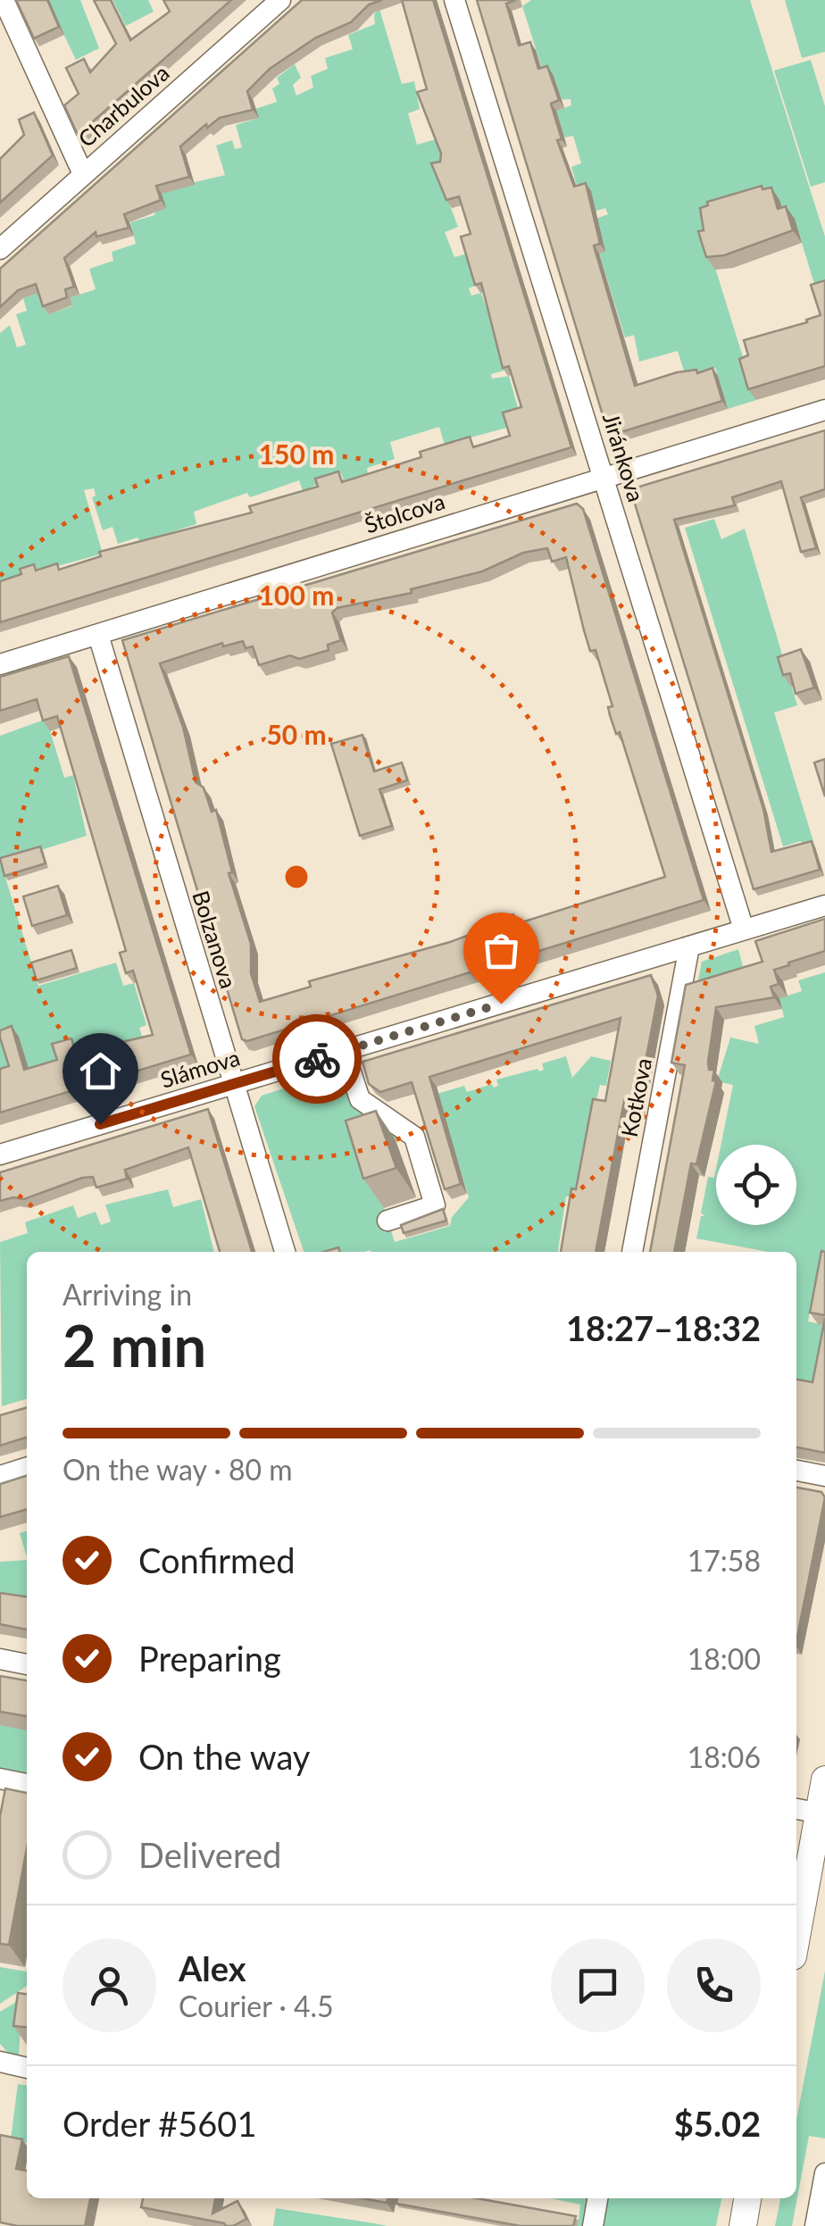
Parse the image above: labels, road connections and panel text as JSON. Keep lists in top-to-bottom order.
{
  "streets": {
    "street": [
      "Charbulova",
      "Jiránkova",
      "Štolcova",
      "Bolzanova",
      "Slámova",
      "Kotkova"
    ]
  },
  "crossings": [
    ["Jiránkova", "Štolcova"],
    ["Jiránkova", "Slámova"],
    ["Štolcova", "Bolzanova"],
    ["Bolzanova", "Slámova"],
    ["Slámova", "Kotkova"]
  ],
  "page": {
    "heading": ["2 min", "Arriving in", "18:27–18:32"],
    "panel": [
      "Alex",
      "Courier · 4.5",
      "Order #5601",
      "$5.02"
    ],
    "bar": "On the way · 80 m",
    "list": [
      ["Confirmed", "17:58"],
      ["Preparing", "18:00"],
      ["On the way", "18:06"],
      "Delivered"
    ]
  },
  "rings": ["150 m", "100 m", "50 m"]
}
